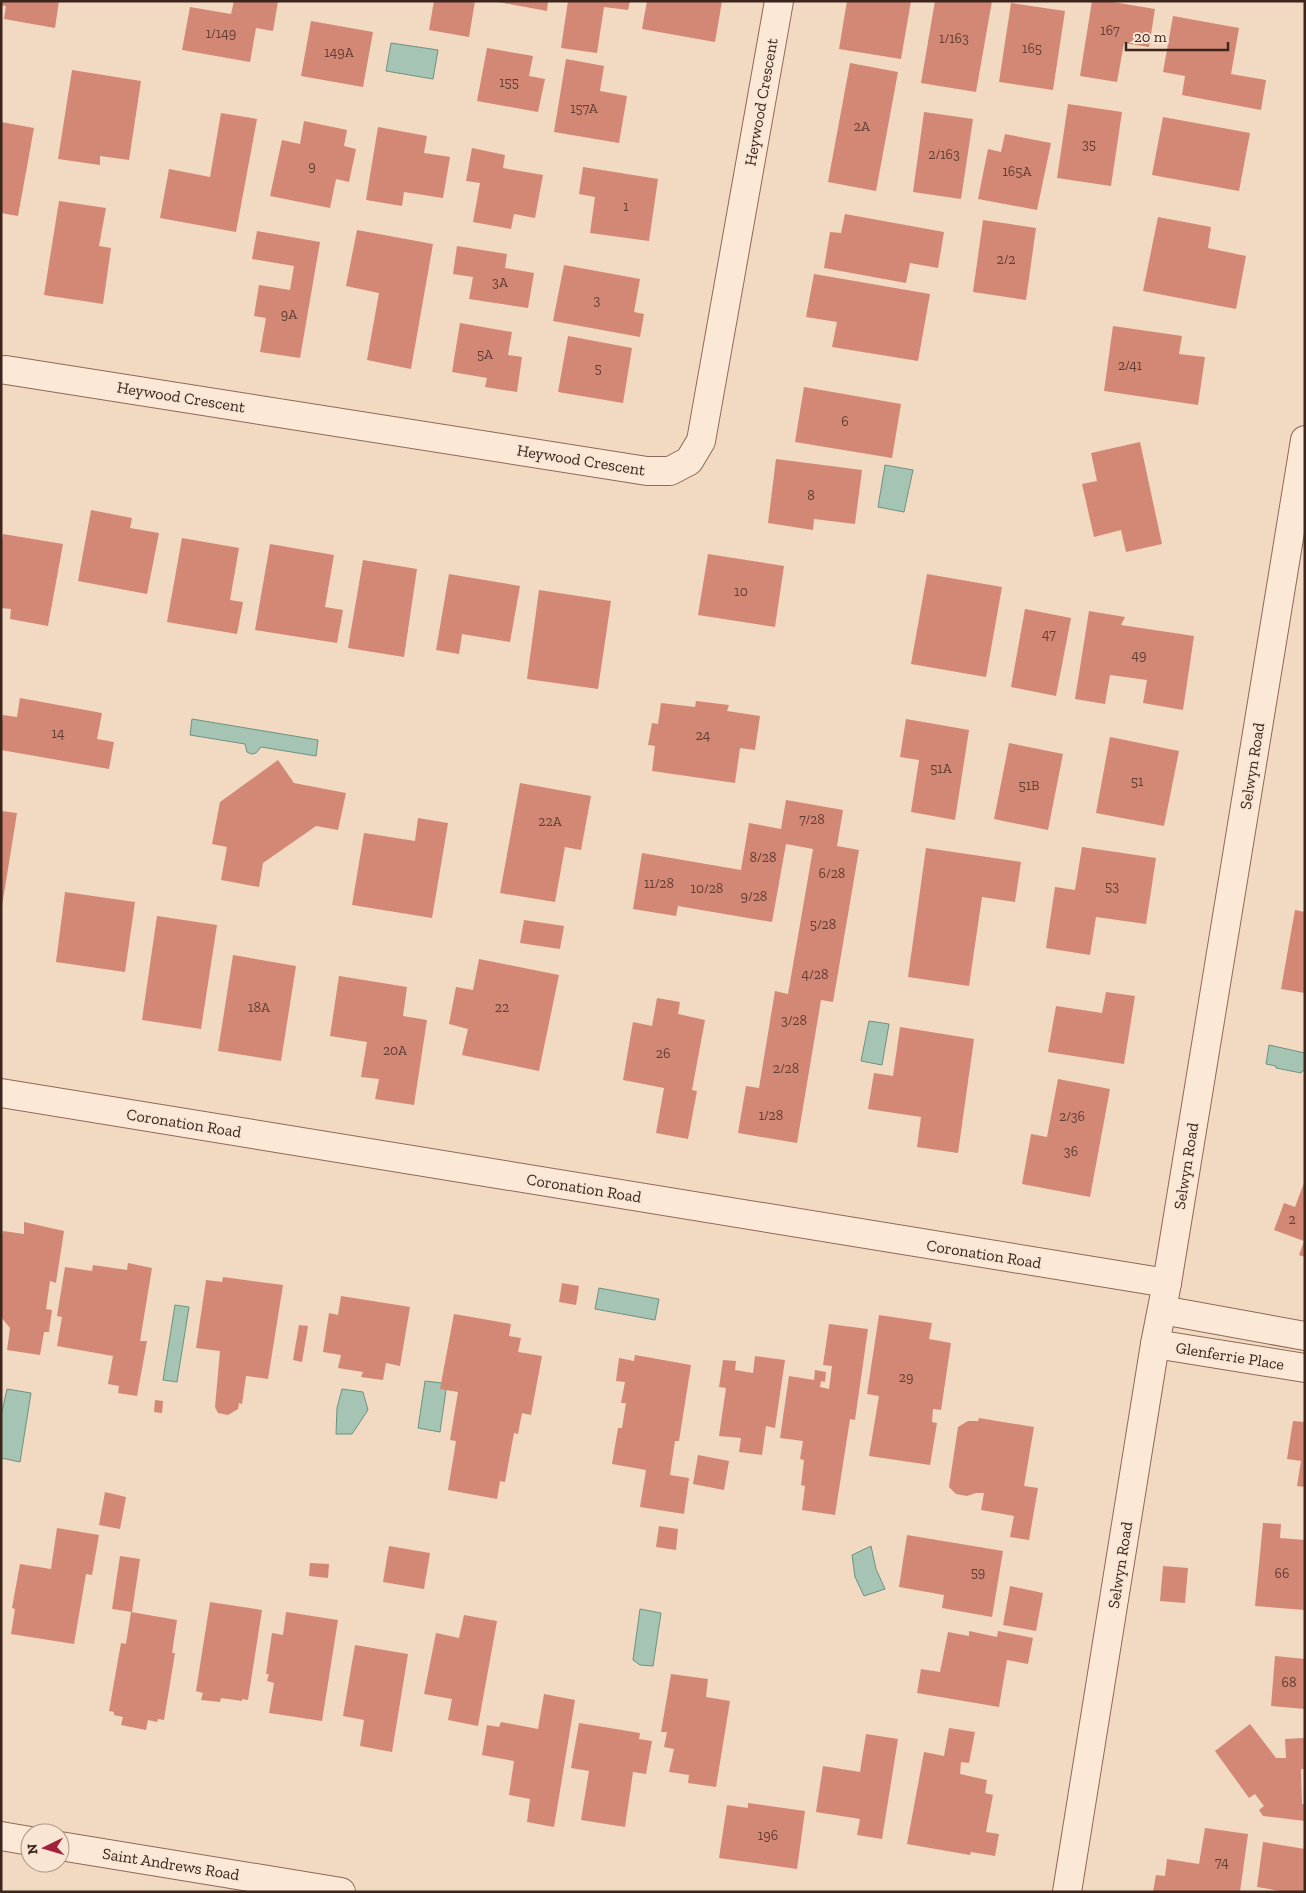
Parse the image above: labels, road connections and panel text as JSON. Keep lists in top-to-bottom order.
{
  "streets": {
    "street": [
      "Heywood Crescent",
      "Selwyn Road",
      "Coronation Road",
      "Glenferrie Place",
      "Saint Andrews Road"
    ]
  },
  "crossings": [
    ["Selwyn Road", "Coronation Road"],
    ["Selwyn Road", "Glenferrie Place"]
  ],
  "house_numbers": [
    "167",
    "1/149",
    "1/163",
    "165",
    "149A",
    "155",
    "157A",
    "2A",
    "35",
    "2/163",
    "9",
    "165A",
    "1",
    "2/2",
    "3A",
    "3",
    "9A",
    "5A",
    "2/41",
    "5",
    "6",
    "8",
    "10",
    "47",
    "49",
    "14",
    "24",
    "51A",
    "51",
    "51B",
    "7/28",
    "22A",
    "8/28",
    "6/28",
    "11/28",
    "53",
    "10/28",
    "9/28",
    "5/28",
    "4/28",
    "18A",
    "22",
    "3/28",
    "20A",
    "26",
    "2/28",
    "1/28",
    "2/36",
    "36",
    "2",
    "29",
    "59",
    "66",
    "68",
    "196",
    "74"
  ],
  "scale_bar": "20 m",
  "north": "left"
}
